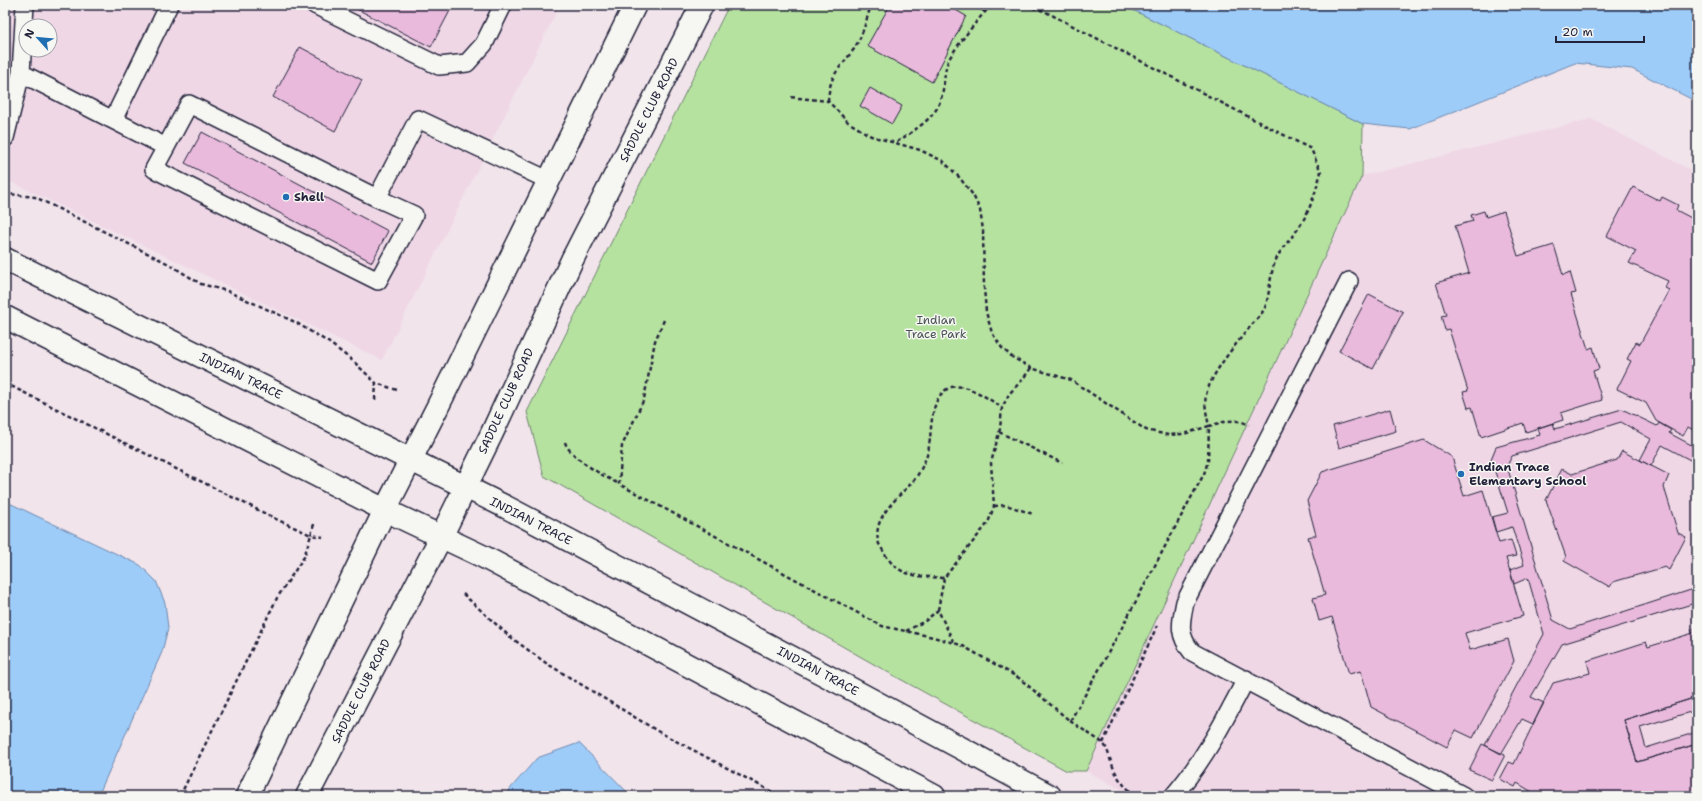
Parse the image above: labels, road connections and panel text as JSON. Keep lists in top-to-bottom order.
{
  "streets": {
    "main road": ["SADDLE CLUB ROAD", "INDIAN TRACE"]
  },
  "crossings": [
    ["SADDLE CLUB ROAD", "INDIAN TRACE"]
  ],
  "parks": ["Indian Trace Park"],
  "places": ["Shell", "Indian Trace Elementary School"],
  "scale_bar": "20 m",
  "north": "top left"
}
